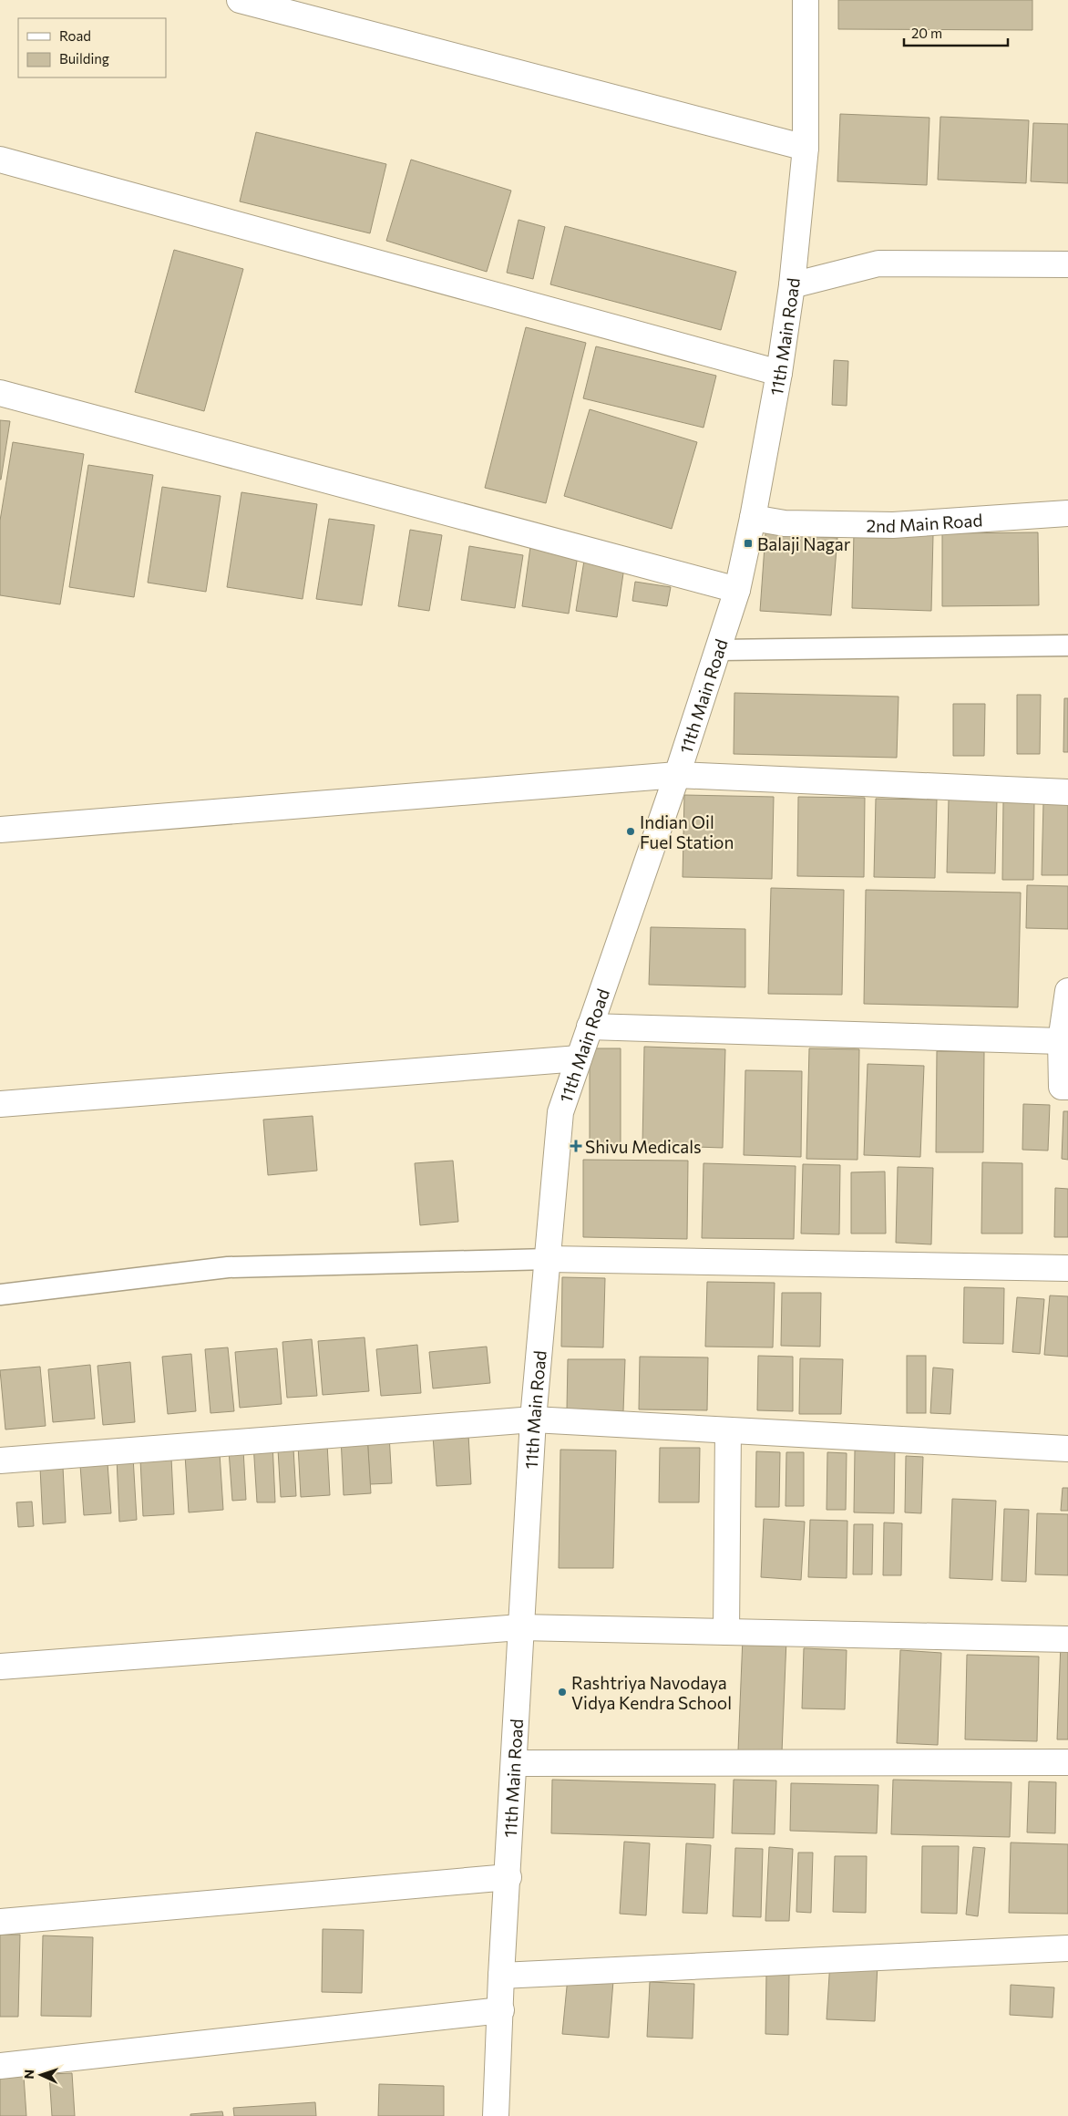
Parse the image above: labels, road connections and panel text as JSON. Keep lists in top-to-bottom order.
{
  "streets": {
    "street": ["11th Main Road", "2nd Main Road"]
  },
  "crossings": [
    ["11th Main Road", "2nd Main Road"]
  ],
  "places": {
    "transit": ["Balaji Nagar"],
    "other": ["Indian Oil Fuel Station", "Rashtriya Navodaya Vidya Kendra School"],
    "health": ["Shivu Medicals"]
  },
  "legend": ["Road", "Building"],
  "scale_bar": "20 m",
  "north": "left"
}
